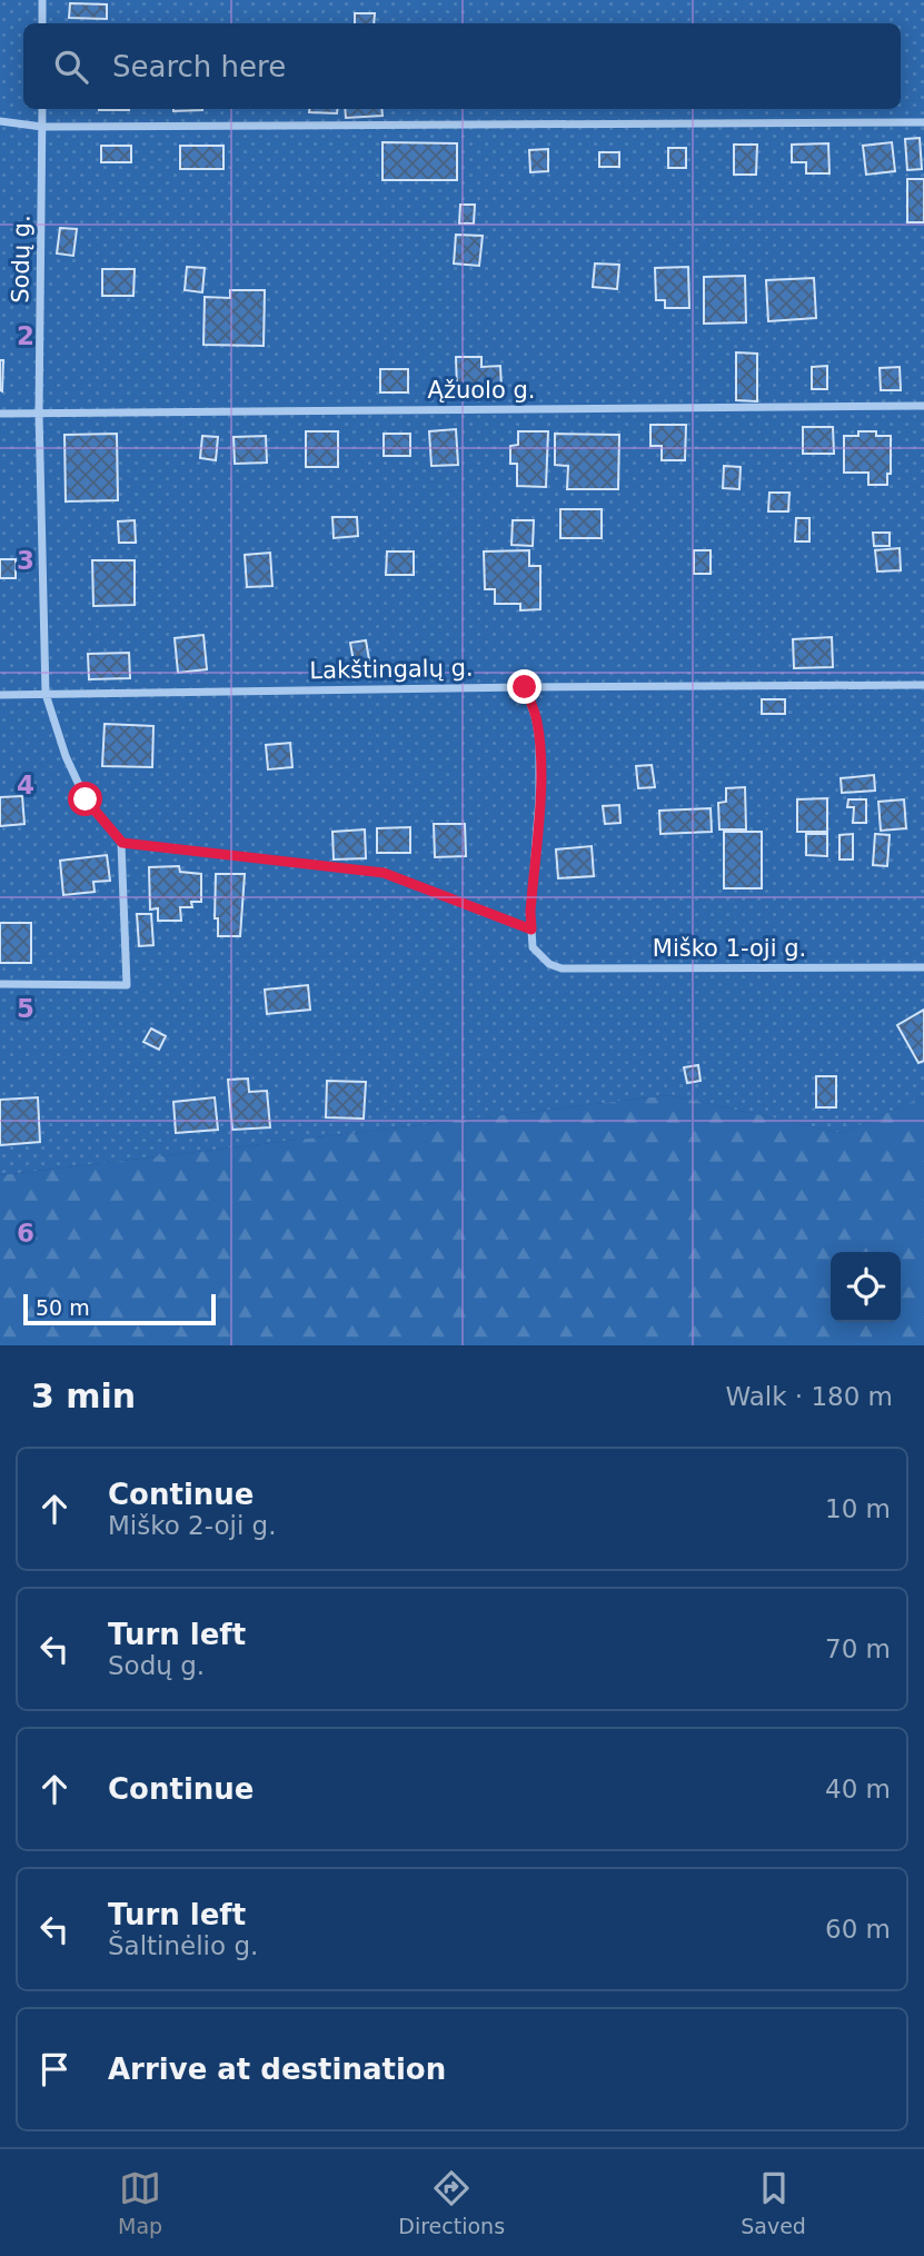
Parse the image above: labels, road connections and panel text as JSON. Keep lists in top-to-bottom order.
{
  "streets": {
    "street": [
      "Sodų g.",
      "Ąžuolo g.",
      "Lakštingalų g.",
      "Miško 1-oji g."
    ]
  },
  "crossings": [
    ["Sodų g.", "Ąžuolo g."],
    ["Sodų g.", "Lakštingalų g."]
  ],
  "scale_bar": "50 m",
  "page": {
    "search": "Search here",
    "scale": "50 m",
    "heading": ["3 min", "Walk · 180 m"],
    "list": [
      ["Continue", "Miško 2-oji g.", "10 m"],
      ["Turn left", "Sodų g.", "70 m"],
      ["Continue", "40 m"],
      ["Turn left", "Šaltinėlio g.", "60 m"],
      "Arrive at destination"
    ],
    "nav": ["Map", "Directions", "Saved"]
  },
  "grid": {
    "rows": [
      "2",
      "3",
      "4",
      "5",
      "6"
    ]
  }
}
